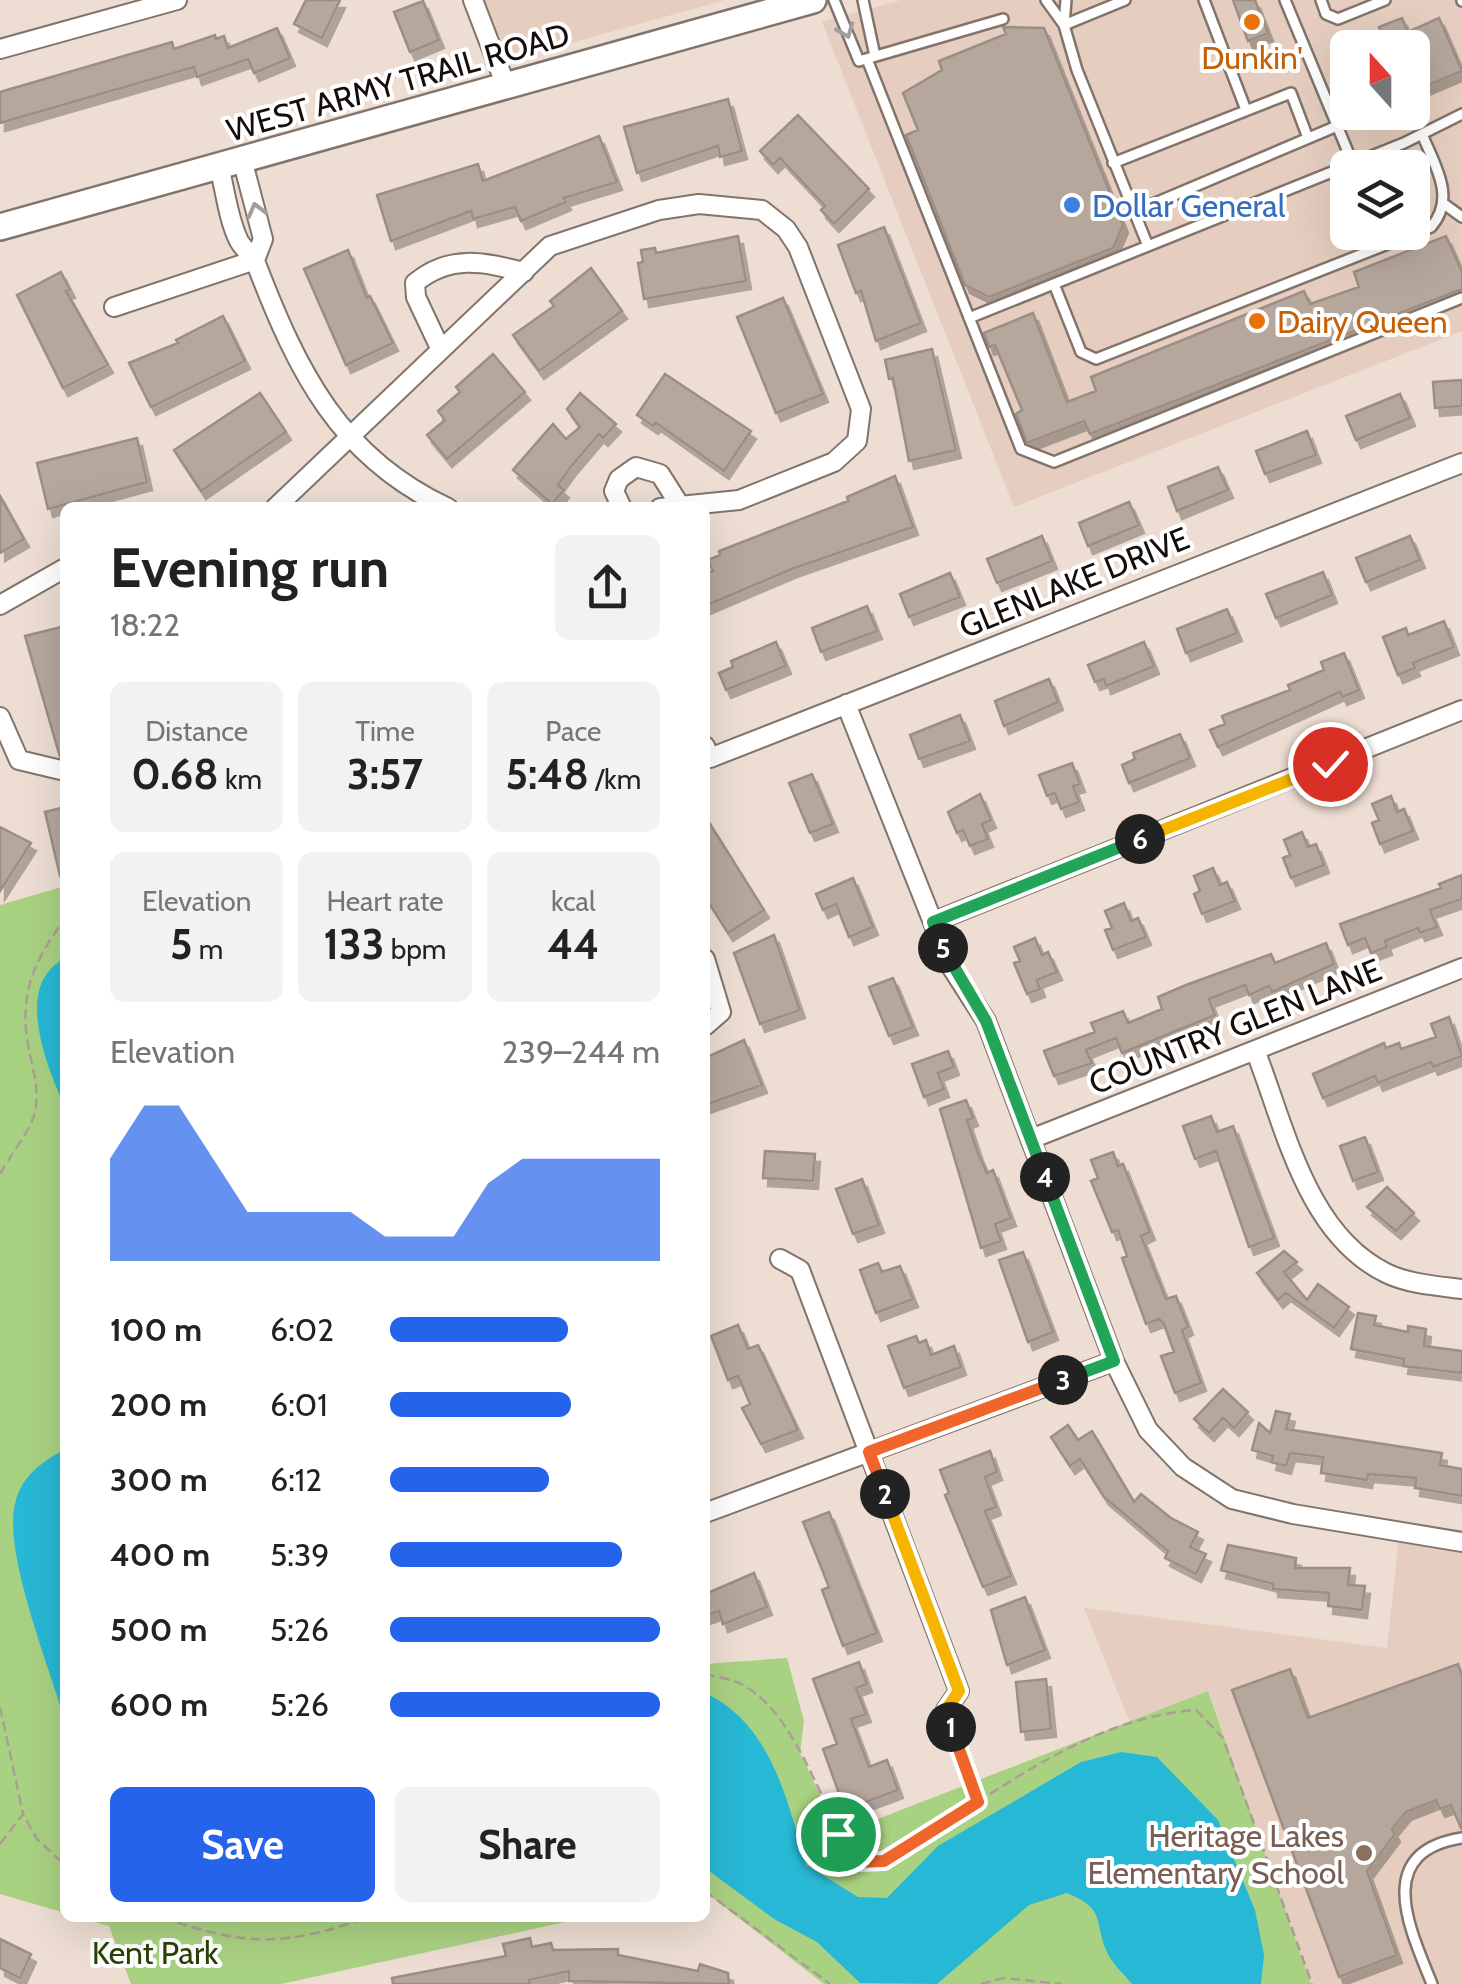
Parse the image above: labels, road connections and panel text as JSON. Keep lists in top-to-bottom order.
{
  "streets": {
    "main road": ["WEST ARMY TRAIL ROAD"],
    "street": ["GLENLAKE DRIVE", "COUNTRY GLEN LANE"]
  },
  "parks": ["Kent Park"],
  "places": [
    "Dunkin'",
    "Dollar General",
    "Dairy Queen",
    "Heritage Lakes Elementary School"
  ],
  "north": "top",
  "page": {
    "heading": ["Evening run", "18:22"],
    "stats": [
      ["Distance", "0.68 km"],
      ["Time", "3:57"],
      ["Pace", "5:48 /km"],
      ["Elevation", "5 m"],
      ["Heart rate", "133 bpm"],
      ["kcal", "44"]
    ],
    "pins": [
      "6",
      "5",
      "4",
      "3",
      "2",
      "1"
    ],
    "chart": ["Elevation", "239–244 m"],
    "list": [
      {
        "name": "100 m",
        "note": "6:02"
      },
      {
        "name": "200 m",
        "note": "6:01"
      },
      {
        "name": "300 m",
        "note": "6:12"
      },
      {
        "name": "400 m",
        "note": "5:39"
      },
      {
        "name": "500 m",
        "note": "5:26"
      },
      {
        "name": "600 m",
        "note": "5:26"
      }
    ],
    "buttons": ["Save", "Share"]
  }
}
